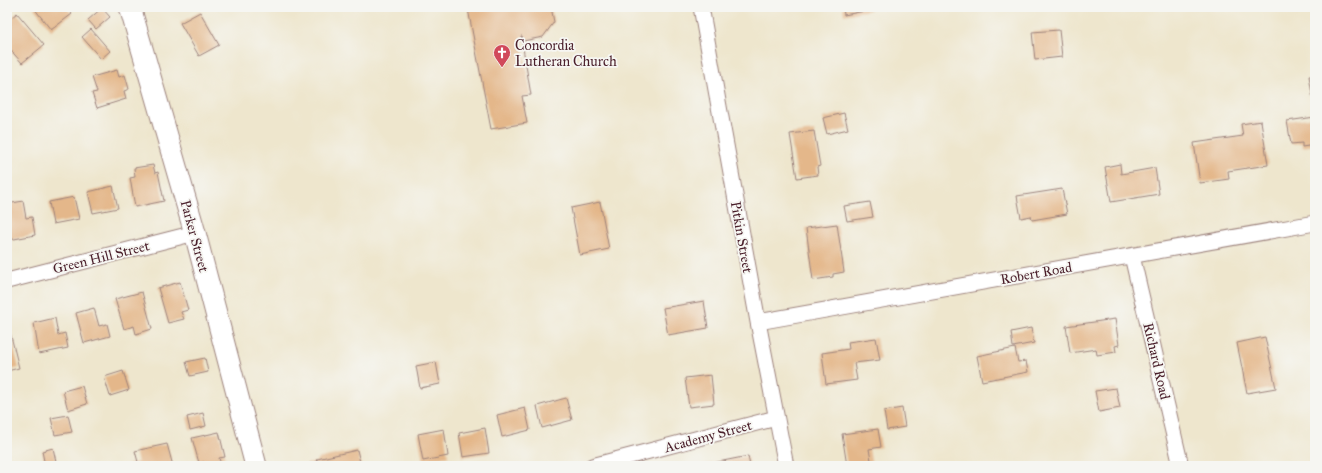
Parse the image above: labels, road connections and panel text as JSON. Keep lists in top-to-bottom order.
{
  "streets": {
    "street": [
      "Parker Street",
      "Pitkin Street",
      "Green Hill Street",
      "Robert Road",
      "Richard Road",
      "Academy Street"
    ]
  },
  "crossings": [
    ["Parker Street", "Green Hill Street"],
    ["Pitkin Street", "Robert Road"],
    ["Pitkin Street", "Academy Street"],
    ["Robert Road", "Richard Road"]
  ],
  "places": {
    "church": ["Concordia Lutheran Church"]
  }
}
